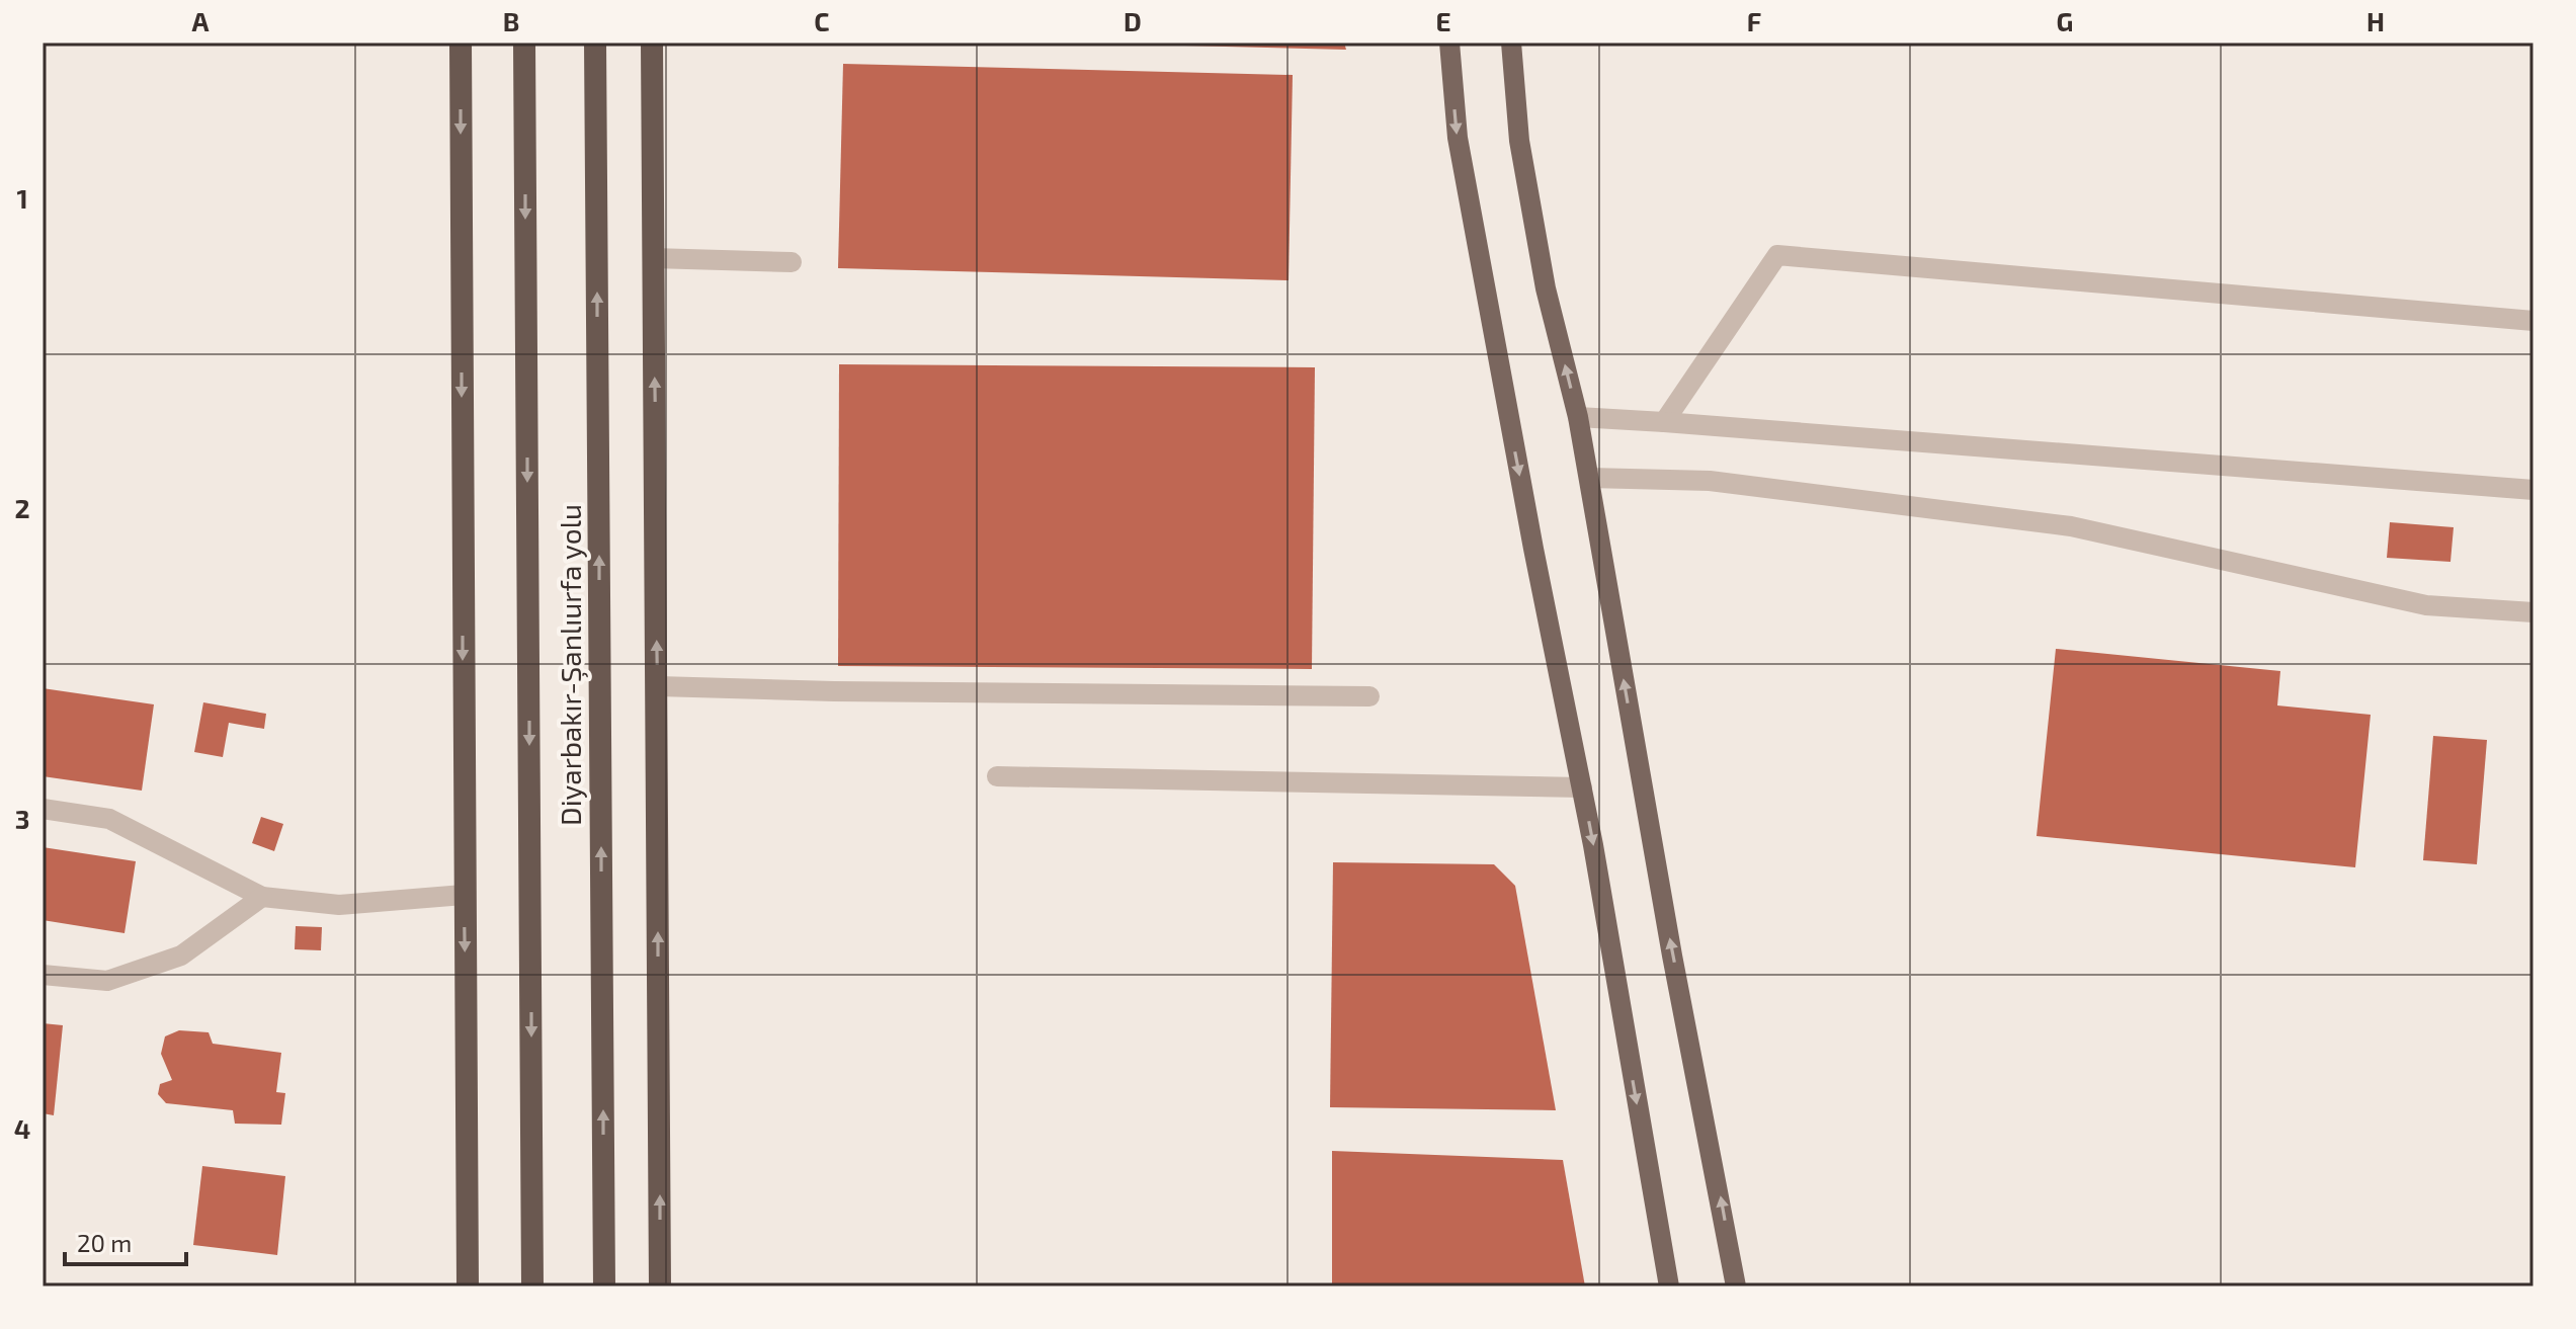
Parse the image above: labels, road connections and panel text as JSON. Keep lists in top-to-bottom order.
{
  "streets": {
    "highway": ["Diyarbakır-Şanlıurfa yolu"]
  },
  "scale_bar": "20 m",
  "grid": {
    "columns": [
      "A",
      "B",
      "C",
      "D",
      "E",
      "F",
      "G",
      "H"
    ],
    "rows": [
      "1",
      "2",
      "3",
      "4"
    ]
  }
}
